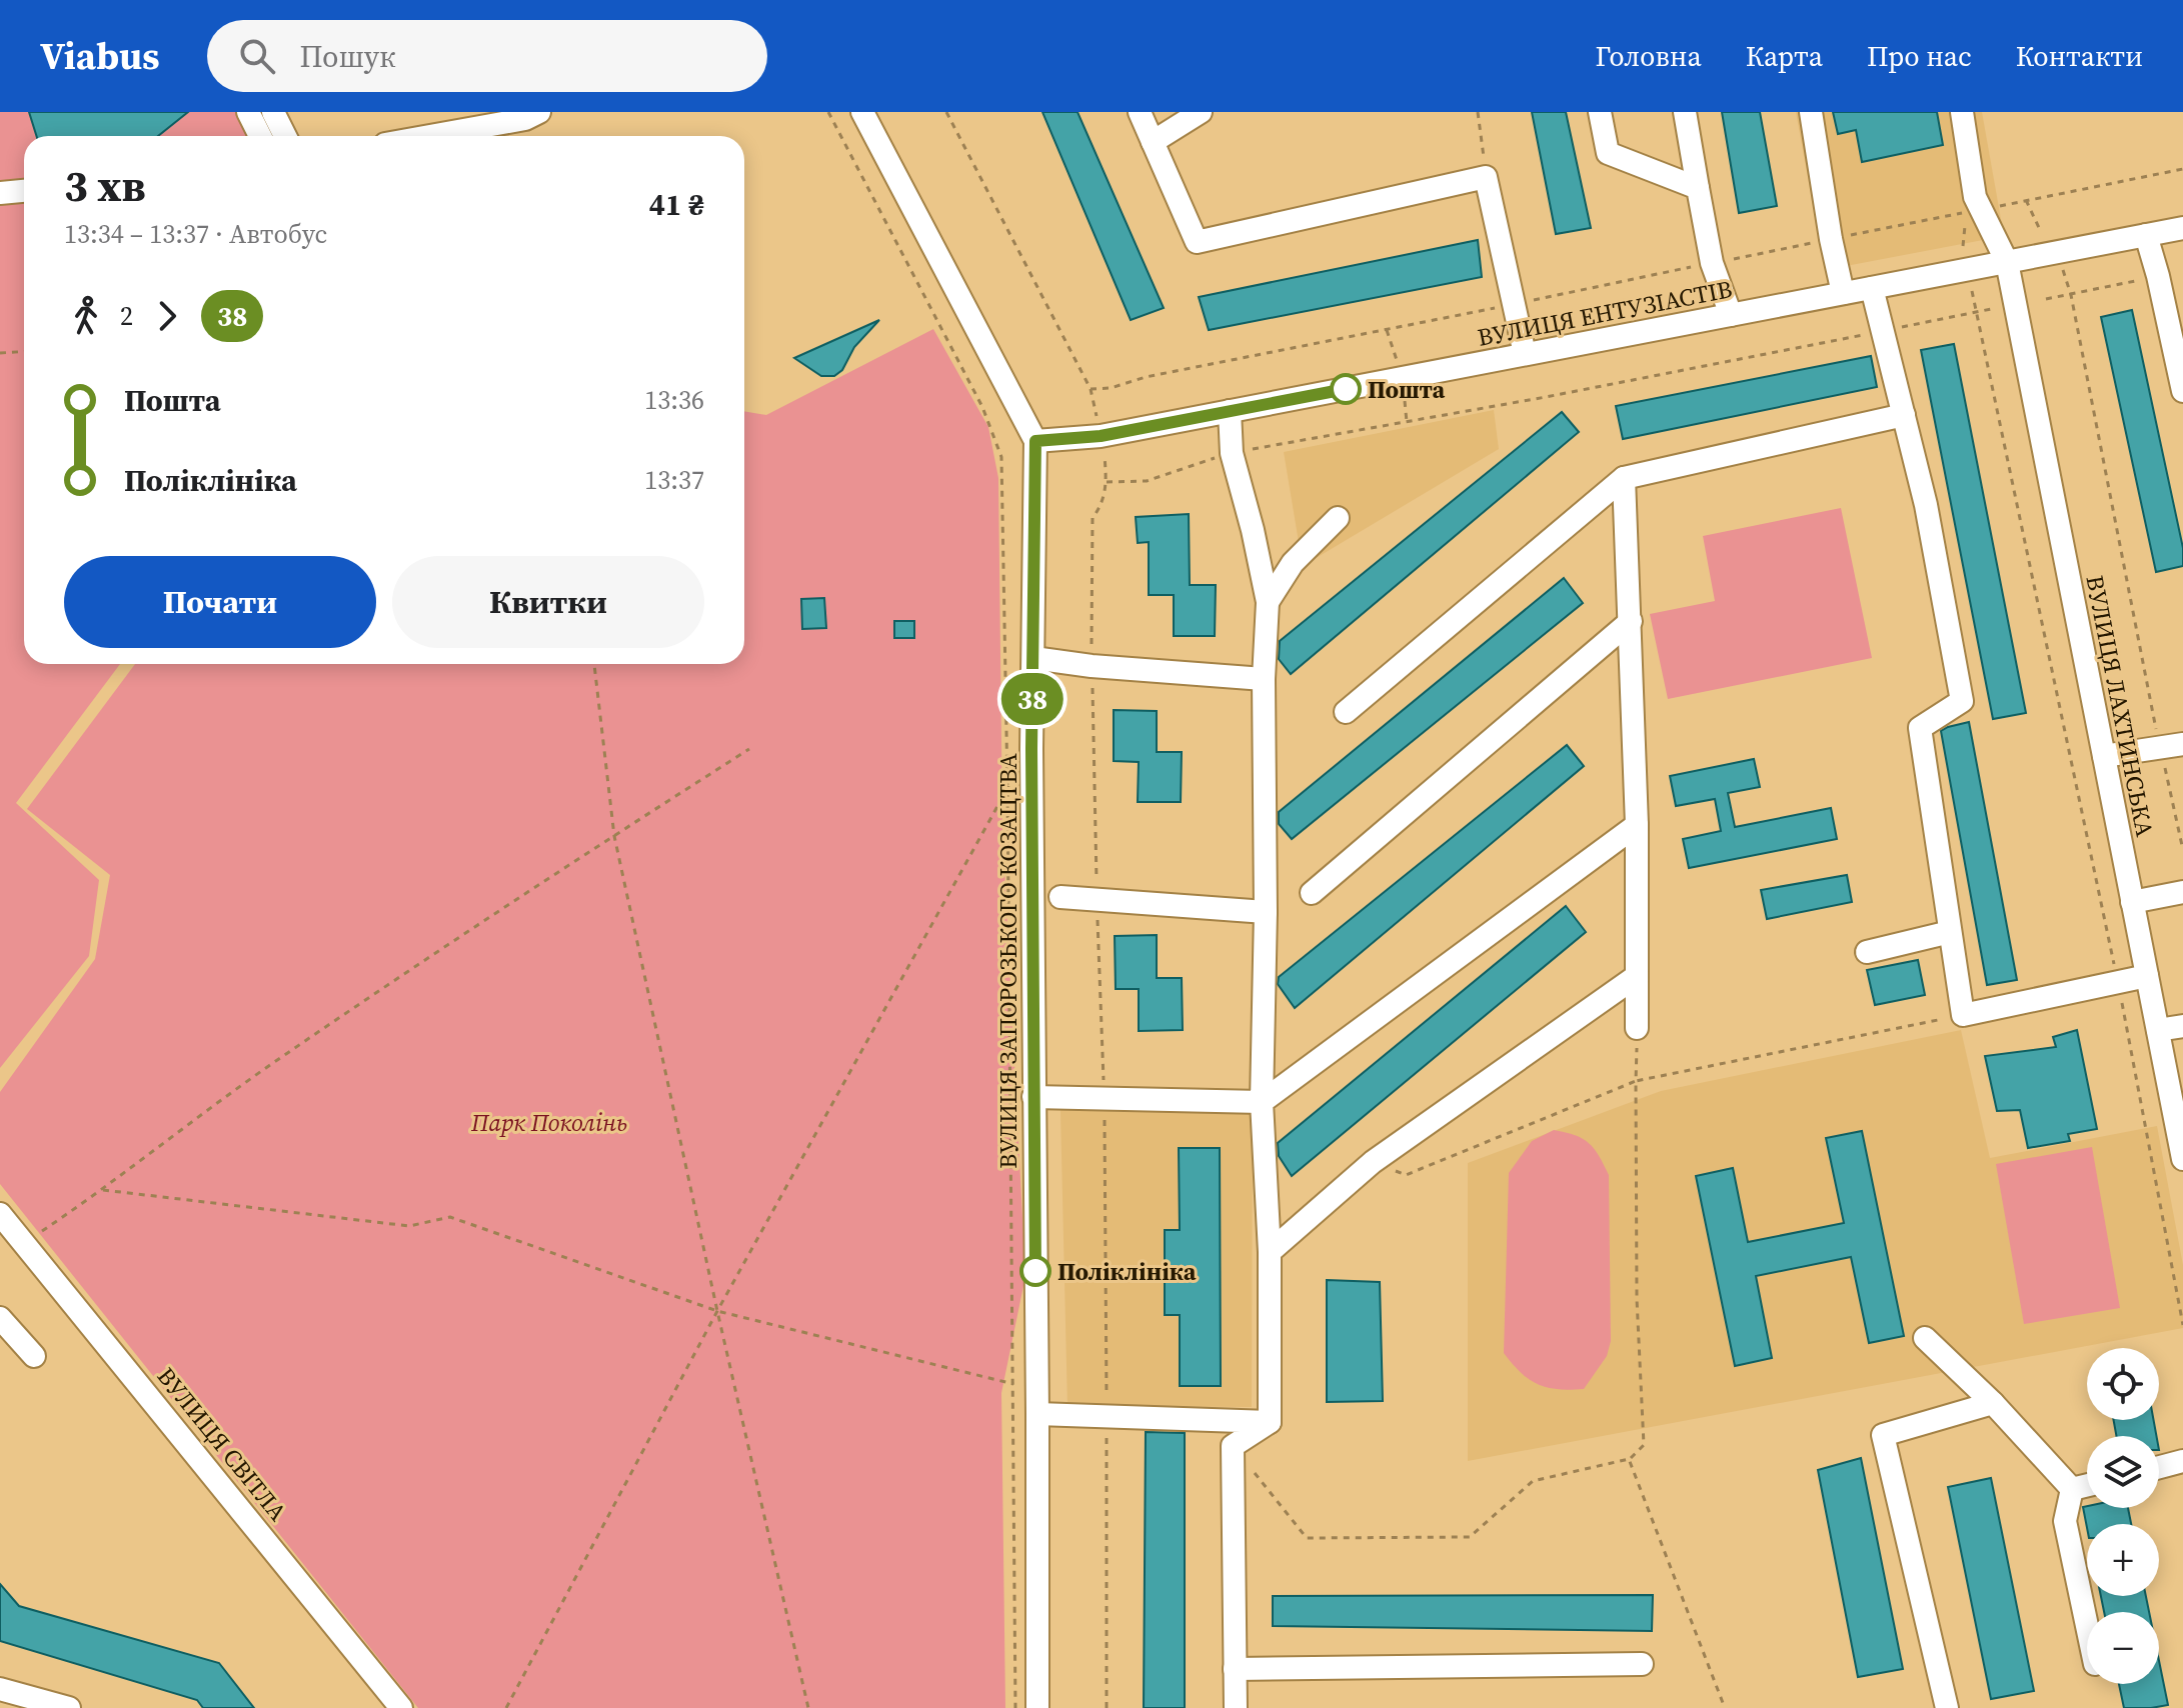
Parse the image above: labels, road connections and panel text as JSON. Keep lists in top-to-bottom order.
{
  "streets": {
    "street": [
      "ВУЛИЦЯ ЕНТУЗІАСТІВ",
      "ВУЛИЦЯ ЛАХТИНСЬКА",
      "ВУЛИЦЯ ЗАПОРОЗЬКОГО КОЗАЦТВА",
      "ВУЛИЦЯ СВІТЛА"
    ]
  },
  "crossings": [
    ["ВУЛИЦЯ ЕНТУЗІАСТІВ", "ВУЛИЦЯ ЛАХТИНСЬКА"],
    ["ВУЛИЦЯ ЕНТУЗІАСТІВ", "ВУЛИЦЯ ЗАПОРОЗЬКОГО КОЗАЦТВА"]
  ],
  "parks": ["Парк Поколінь"],
  "places": ["Пошта", "Поліклініка"],
  "lines": ["bus line 38"],
  "page": {
    "header": "Viabus",
    "search": "Пошук",
    "nav": [
      "Головна",
      "Карта",
      "Про нас",
      "Контакти"
    ],
    "on_map": "38",
    "heading": ["3 хв", "13:34 – 13:37 · Автобус", "41 ₴"],
    "legs": ["2", "38"],
    "list": [
      {
        "name": "Пошта",
        "value": "13:36"
      },
      {
        "name": "Поліклініка",
        "value": "13:37"
      }
    ],
    "buttons": ["Почати", "Квитки"],
    "map_buttons": ["+", "−"]
  }
}
